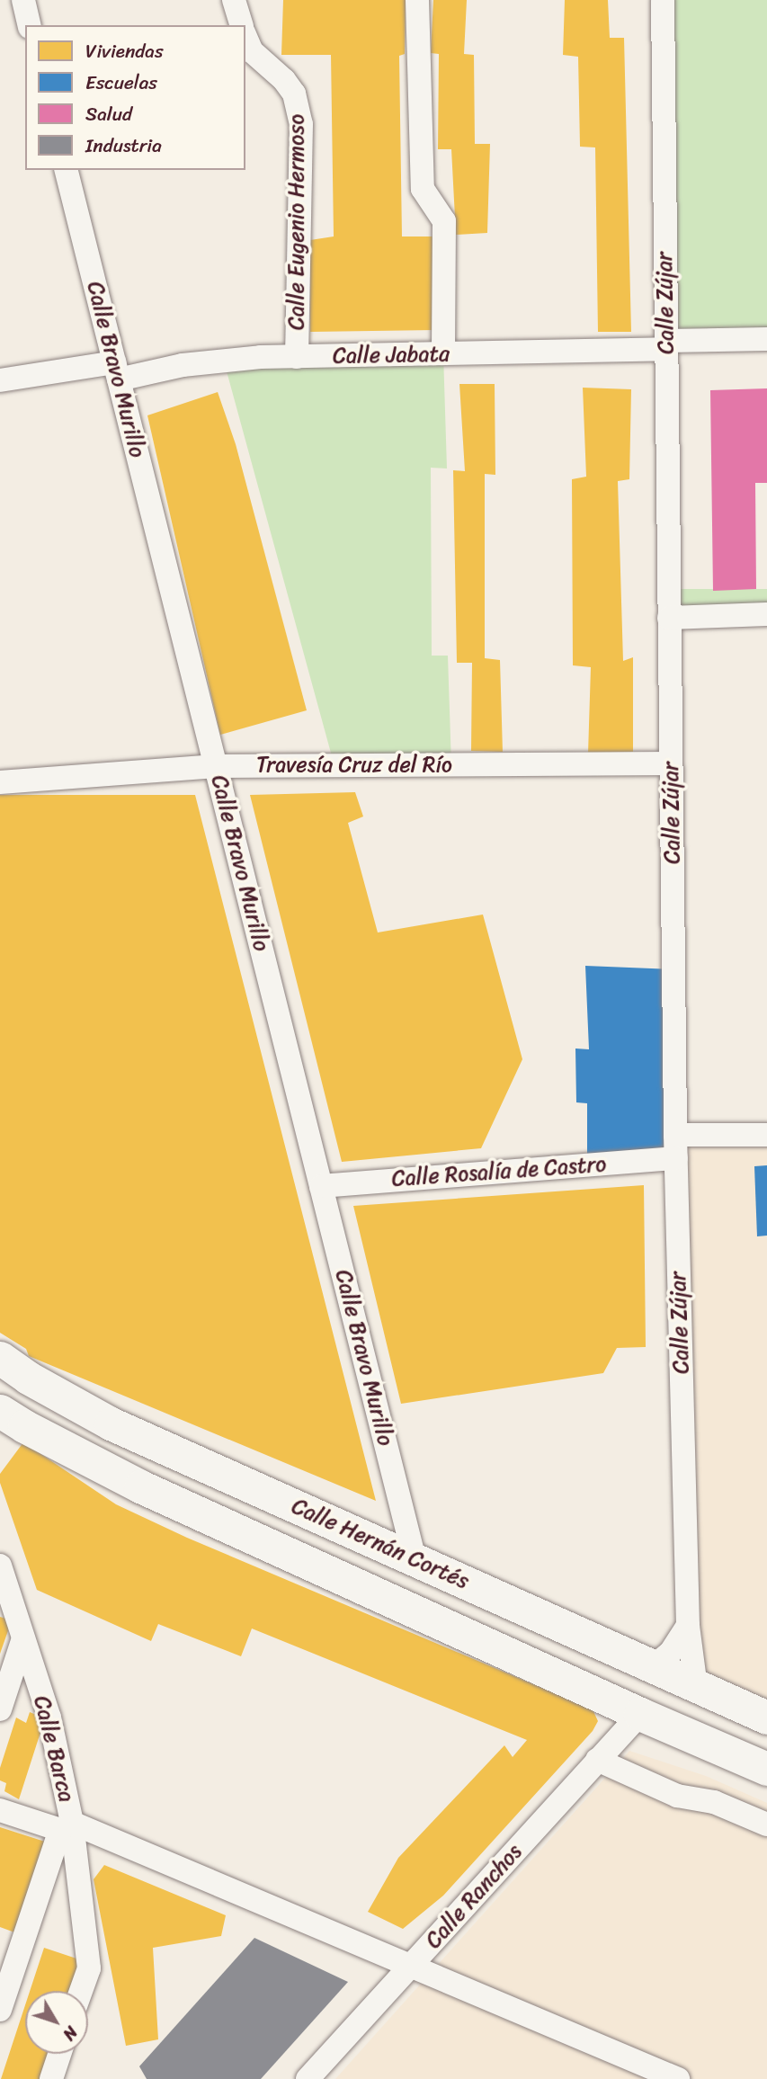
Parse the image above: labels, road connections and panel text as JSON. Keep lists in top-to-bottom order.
{
  "streets": {
    "street": [
      "Calle Eugenio Hermoso",
      "Calle Zújar",
      "Calle Jabata",
      "Calle Bravo Murillo",
      "Travesía Cruz del Río",
      "Calle Rosalía de Castro",
      "Calle Hernán Cortés",
      "Calle Barca",
      "Calle Ranchos"
    ]
  },
  "crossings": [
    ["Calle Eugenio Hermoso", "Calle Jabata"],
    ["Calle Zújar", "Calle Jabata"],
    ["Calle Zújar", "Travesía Cruz del Río"],
    ["Calle Zújar", "Calle Rosalía de Castro"],
    ["Calle Zújar", "Calle Hernán Cortés"],
    ["Calle Jabata", "Calle Bravo Murillo"],
    ["Calle Bravo Murillo", "Travesía Cruz del Río"],
    ["Calle Bravo Murillo", "Calle Rosalía de Castro"],
    ["Calle Bravo Murillo", "Calle Hernán Cortés"]
  ],
  "legend": [
    "Viviendas",
    "Escuelas",
    "Salud",
    "Industria"
  ],
  "north": "bottom right"
}
